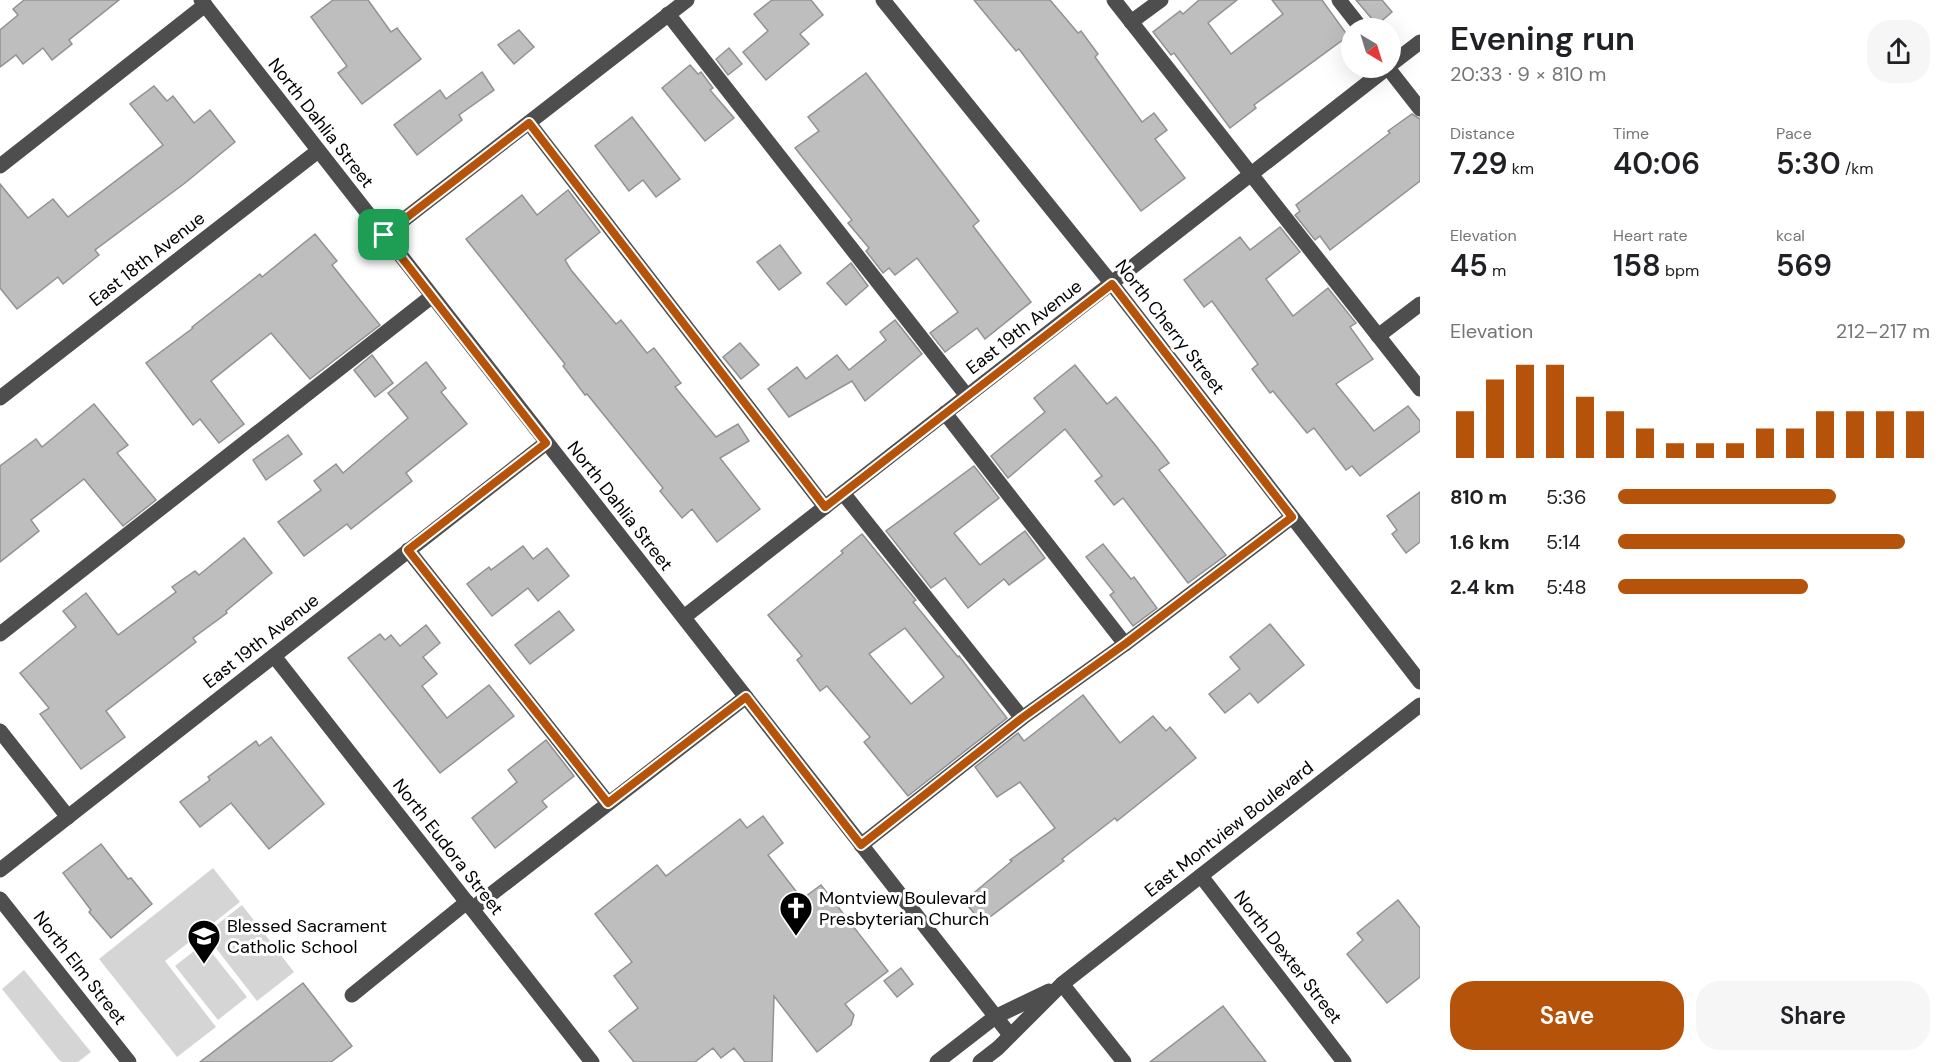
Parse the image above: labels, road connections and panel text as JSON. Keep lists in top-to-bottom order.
{
  "streets": {
    "street": [
      "North Dahlia Street",
      "East 18th Avenue",
      "East 19th Avenue",
      "North Cherry Street",
      "East Montview Boulevard",
      "North Eudora Street",
      "North Dexter Street",
      "North Elm Street"
    ]
  },
  "crossings": [
    ["North Dahlia Street", "East 18th Avenue"],
    ["North Dahlia Street", "East 19th Avenue"],
    ["North Dahlia Street", "East Montview Boulevard"],
    ["East 19th Avenue", "North Cherry Street"],
    ["East 19th Avenue", "North Eudora Street"],
    ["East Montview Boulevard", "North Dexter Street"]
  ],
  "places": {
    "church": ["Montview Boulevard Presbyterian Church"],
    "school or university": ["Blessed Sacrament Catholic School"]
  },
  "north": "bottom right",
  "page": {
    "heading": ["Evening run", "20:33 · 9 × 810 m"],
    "stats": [
      ["Distance", "7.29 km"],
      ["Time", "40:06"],
      ["Pace", "5:30 /km"],
      ["Elevation", "45 m"],
      ["Heart rate", "158 bpm"],
      ["kcal", "569"]
    ],
    "chart": ["Elevation", "212–217 m"],
    "list": [
      {
        "name": "810 m",
        "note": "5:36"
      },
      {
        "name": "1.6 km",
        "note": "5:14"
      },
      {
        "name": "2.4 km",
        "note": "5:48"
      }
    ],
    "buttons": ["Save", "Share"]
  }
}
